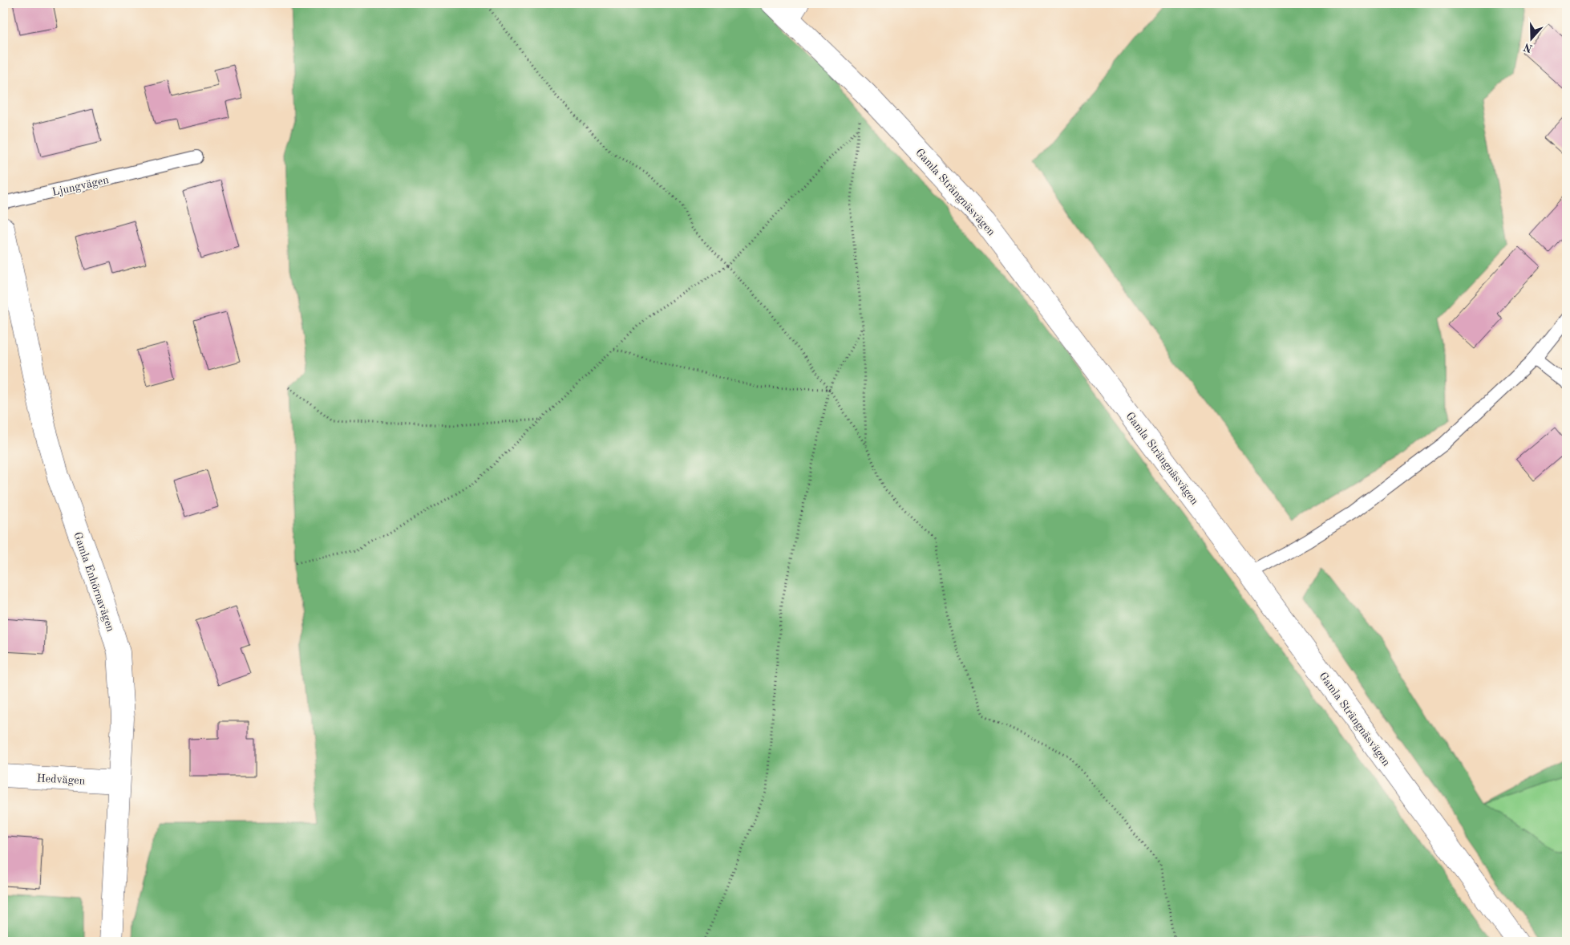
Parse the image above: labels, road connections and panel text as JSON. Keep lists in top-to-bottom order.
{
  "streets": {
    "main road": ["Gamla Strängnäsvägen", "Gamla Enhörnavägen", "Hedvägen"],
    "lane": ["Ljungvägen"]
  },
  "crossings": [
    ["Gamla Enhörnavägen", "Hedvägen"]
  ],
  "north": "bottom"
}
